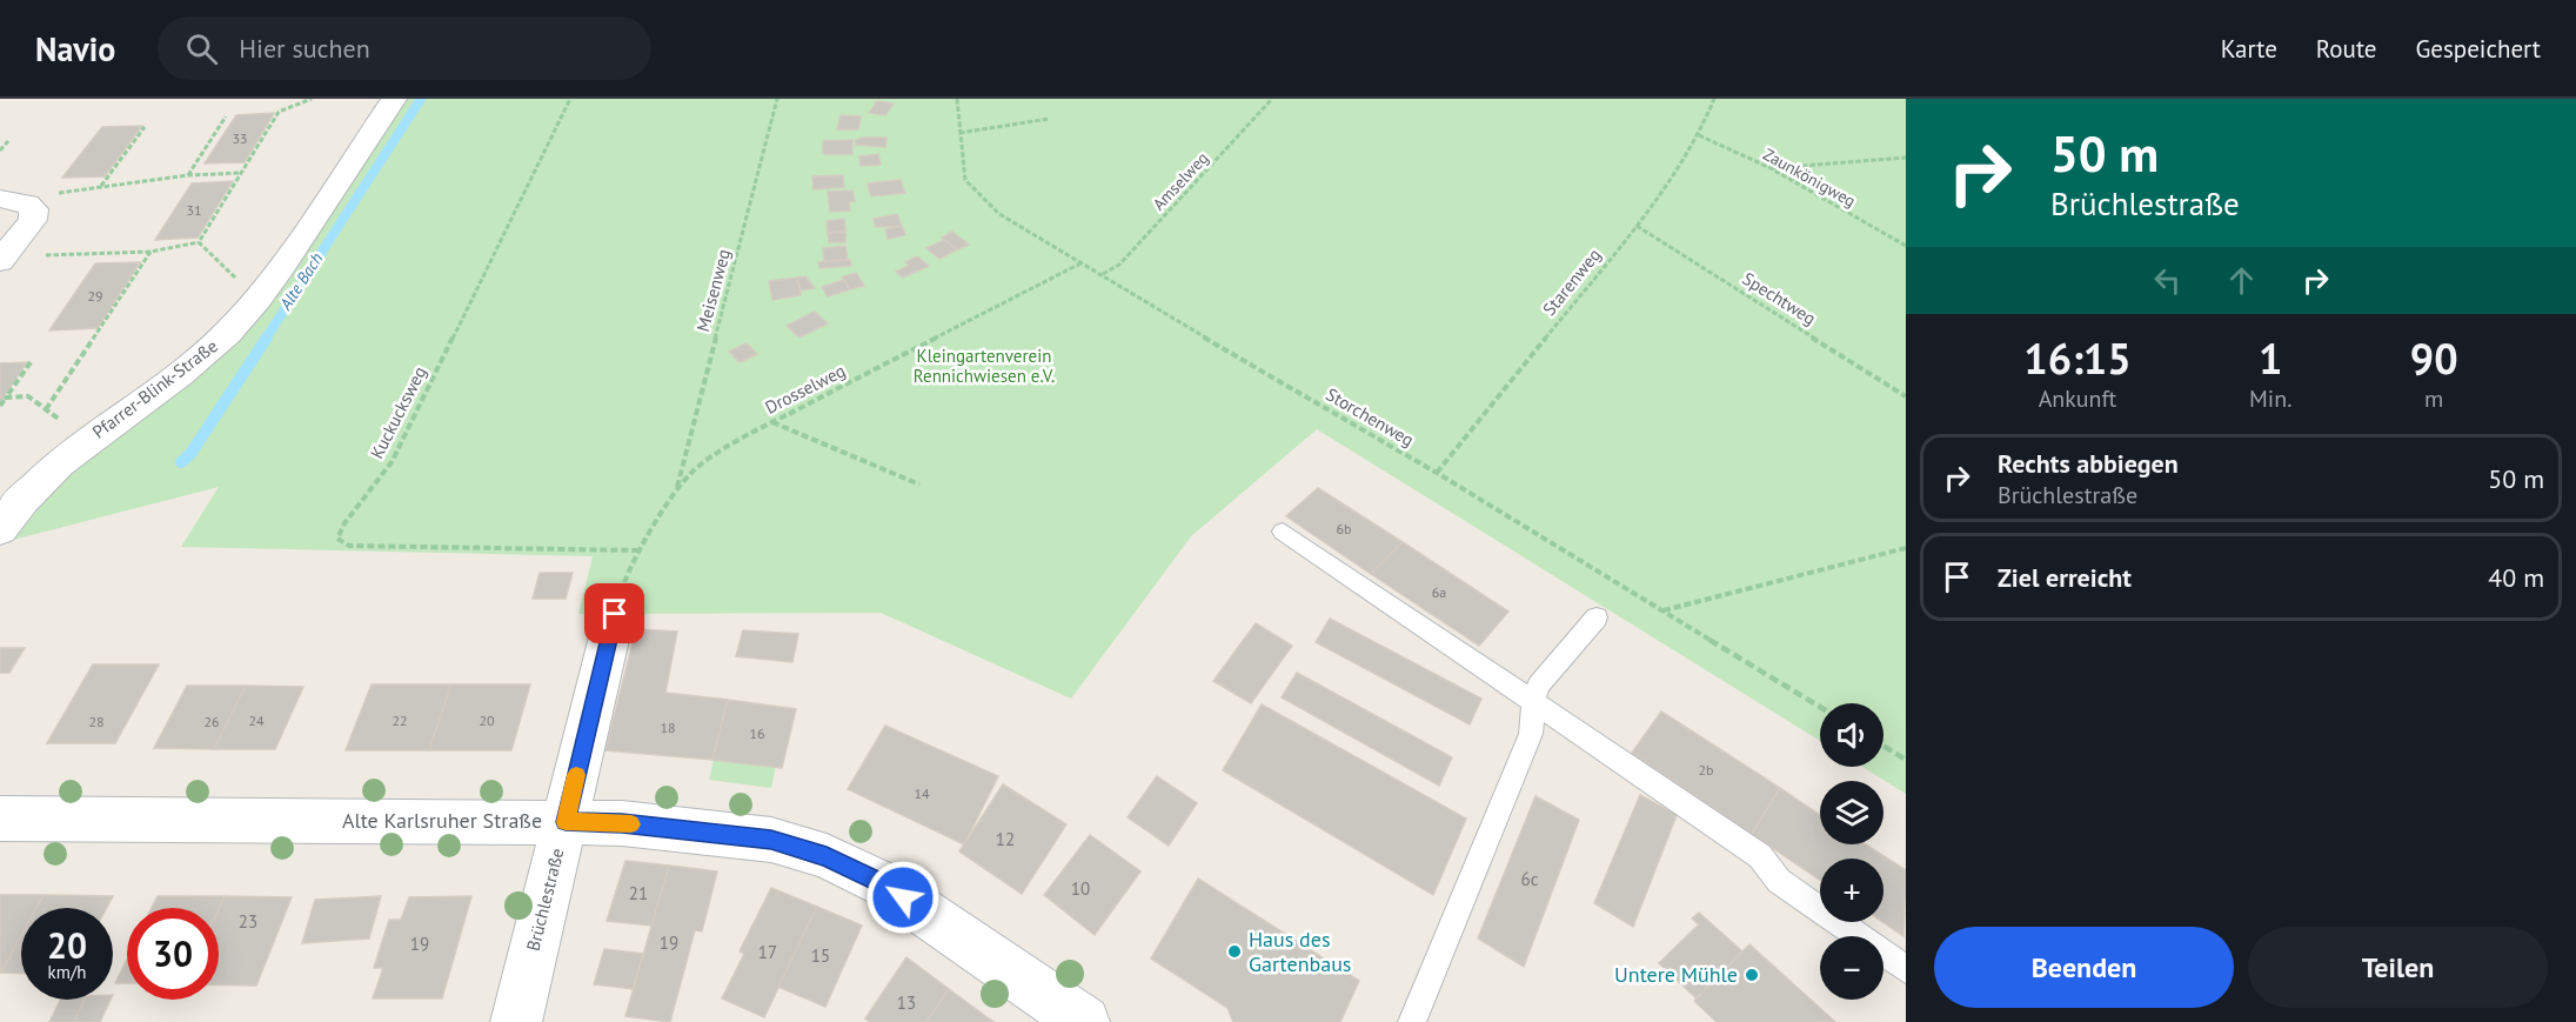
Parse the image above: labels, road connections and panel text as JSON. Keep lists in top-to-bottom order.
{
  "streets": {
    "street": ["Pfarrer-Blink-Straße", "Alte Karlsruher Straße", "Brüchlestraße"],
    "path": [
      "Zaunkönigweg",
      "Amselweg",
      "Starenweg",
      "Meisenweg",
      "Spechtweg",
      "Drosselweg",
      "Kuckucksweg",
      "Storchenweg"
    ]
  },
  "crossings": [
    ["Zaunkönigweg", "Starenweg"],
    ["Amselweg", "Storchenweg"],
    ["Starenweg", "Spechtweg"],
    ["Starenweg", "Storchenweg"],
    ["Meisenweg", "Drosselweg"],
    ["Drosselweg", "Kuckucksweg"],
    ["Drosselweg", "Storchenweg"],
    ["Drosselweg", "Brüchlestraße"],
    ["Alte Karlsruher Straße", "Brüchlestraße"]
  ],
  "water": ["Alte Bach"],
  "parks": ["Kleingartenverein Rennichwiesen e.V."],
  "places": ["Haus des Gartenbaus", "Untere Mühle"],
  "house_numbers": [
    "33",
    "31",
    "29",
    "6b",
    "6a",
    "24",
    "22",
    "20",
    "28",
    "26",
    "18",
    "16",
    "2b",
    "14",
    "12",
    "6c",
    "10",
    "21",
    "23",
    "19",
    "19",
    "17",
    "15",
    "13"
  ],
  "page": {
    "header": "Navio",
    "search": "Hier suchen",
    "nav": ["Karte", "Route", "Gespeichert"],
    "turn": ["50 m", "Brüchlestraße"],
    "eta": [
      "16:15",
      "Ankunft",
      "1",
      "Min.",
      "90",
      "m"
    ],
    "list": [
      {
        "name": "Rechts abbiegen",
        "note": "Brüchlestraße",
        "value": "50 m"
      },
      {
        "name": "Ziel erreicht",
        "value": "40 m"
      }
    ],
    "map_buttons": ["+", "−"],
    "speed": "20 km/h",
    "limit": "30",
    "buttons": ["Beenden", "Teilen"]
  }
}
